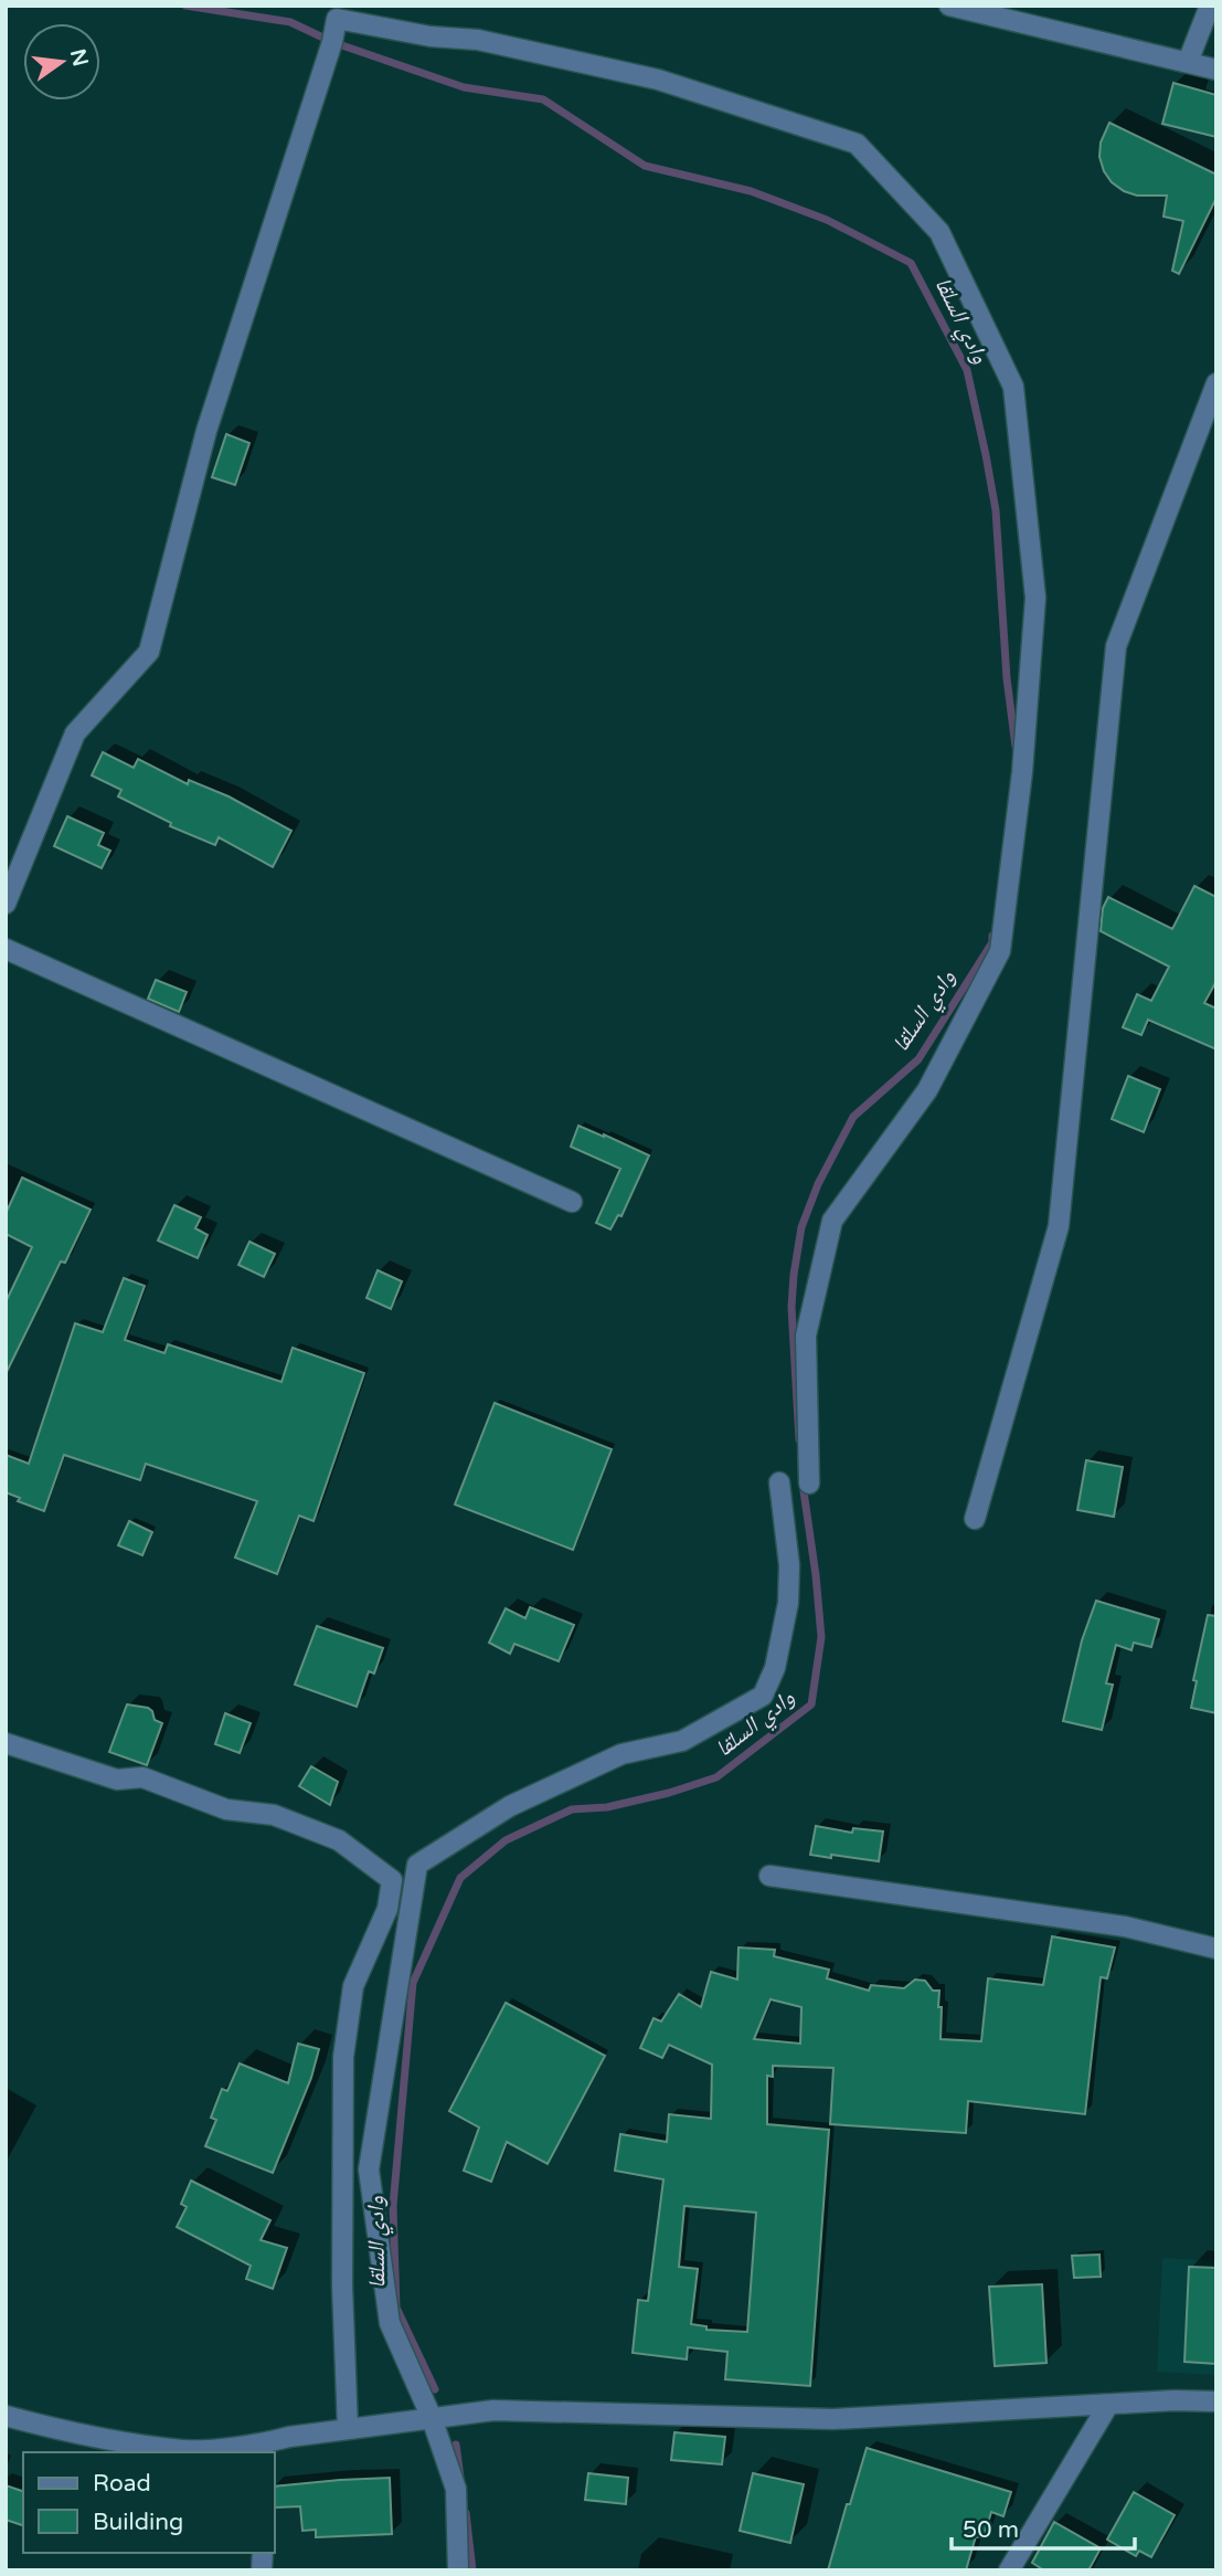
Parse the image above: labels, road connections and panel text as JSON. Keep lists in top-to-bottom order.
{
  "water": ["وادي السلقا"],
  "legend": ["Road", "Building"],
  "scale_bar": "50 m",
  "north": "right"
}
